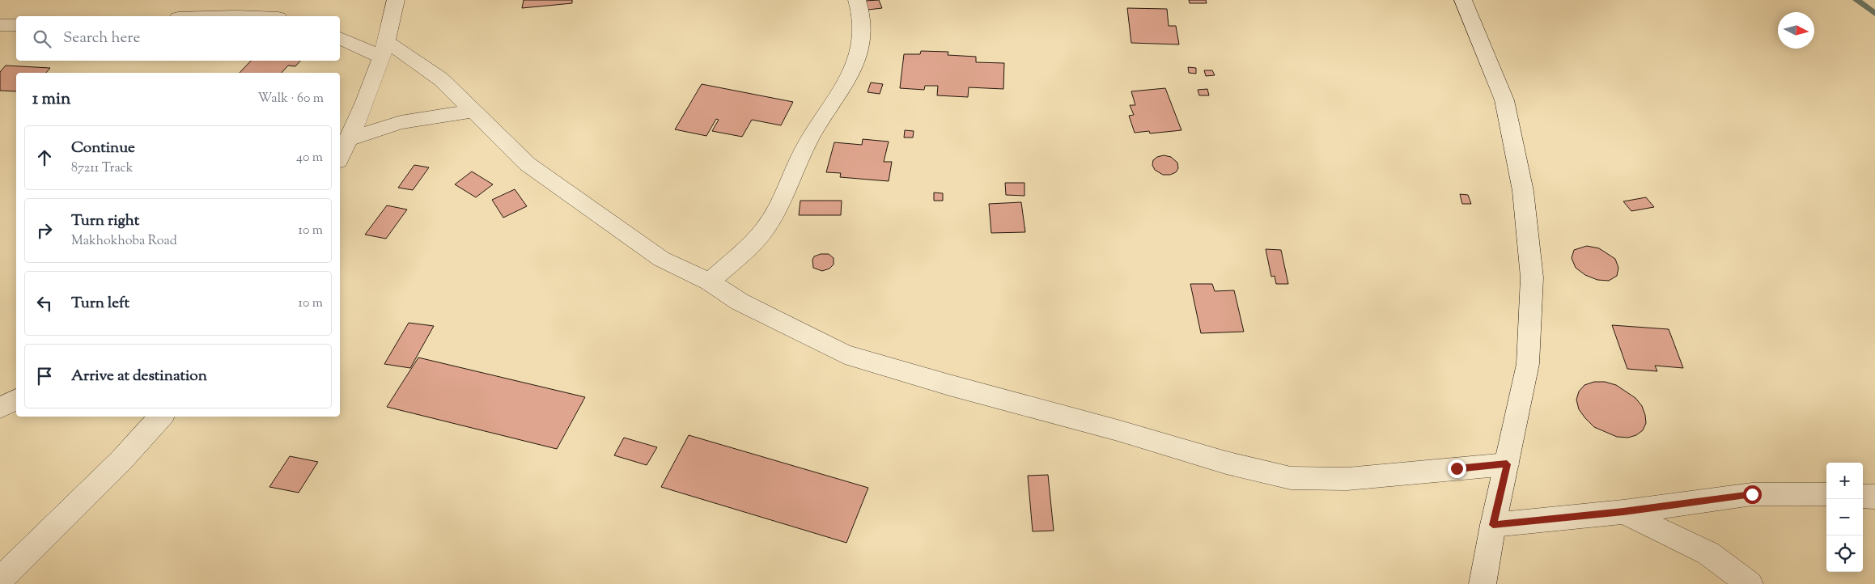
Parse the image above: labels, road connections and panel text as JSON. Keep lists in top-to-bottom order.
{
  "north": "right",
  "page": {
    "search": "Search here",
    "heading": ["1 min", "Walk · 60 m"],
    "list": [
      ["Continue", "87211 Track", "40 m"],
      ["Turn right", "Makhokhoba Road", "10 m"],
      ["Turn left", "10 m"],
      "Arrive at destination"
    ],
    "map_buttons": ["+", "−"]
  }
}
